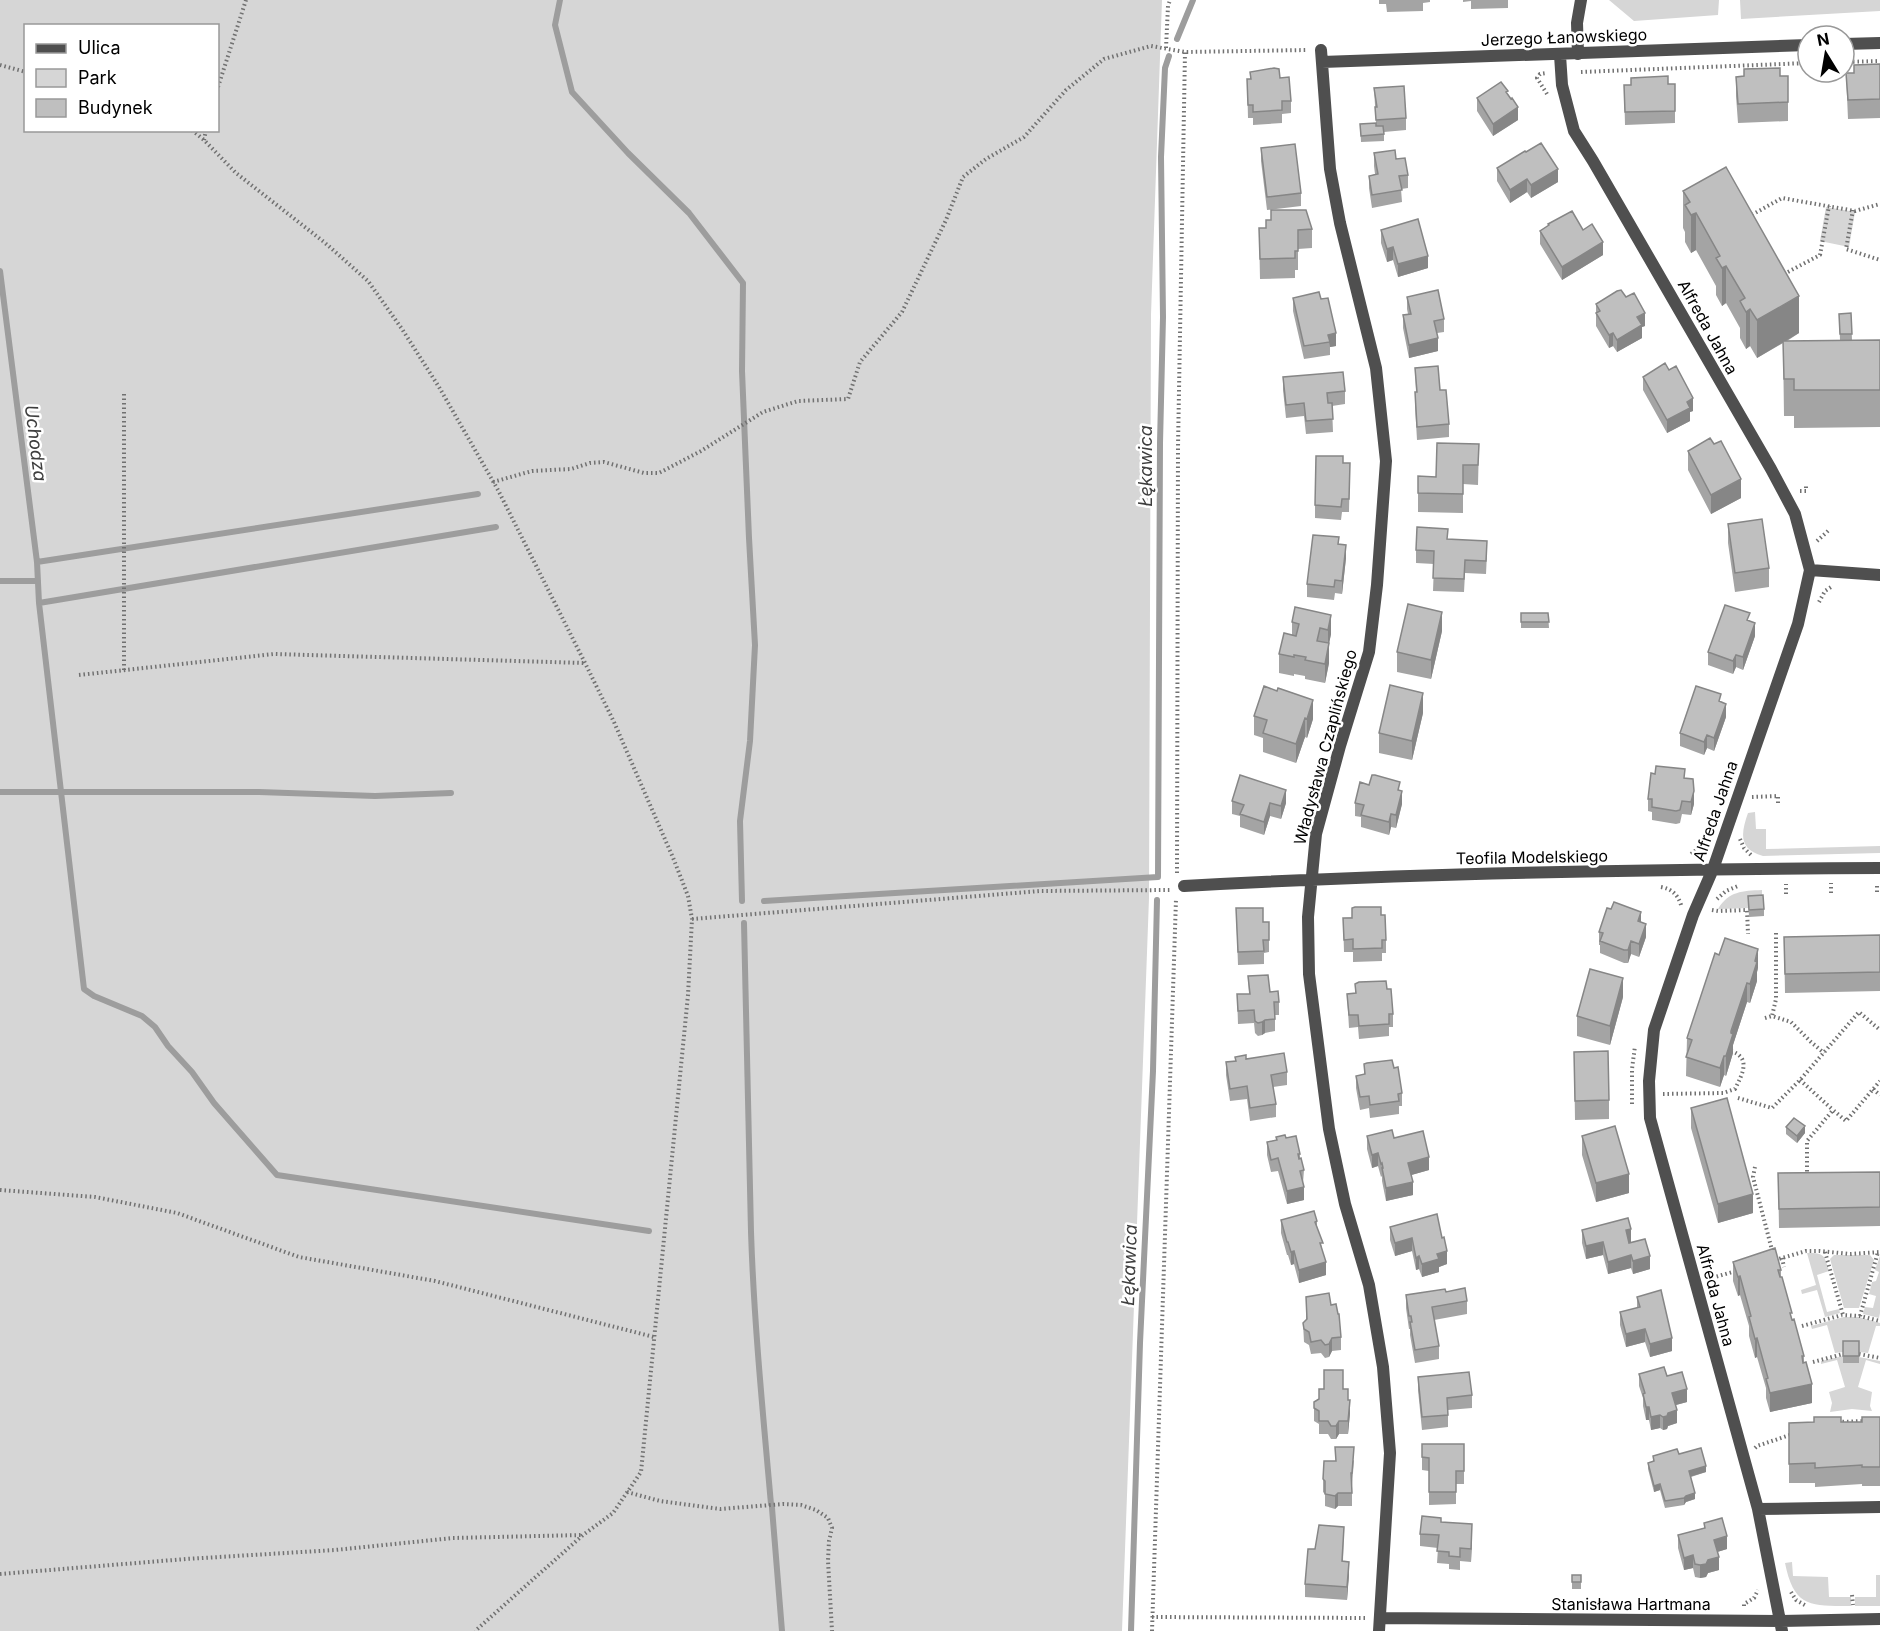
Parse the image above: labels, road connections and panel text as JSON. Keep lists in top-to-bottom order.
{
  "streets": {
    "street": [
      "Jerzego Łanowskiego",
      "Alfreda Jahna",
      "Władysława Czaplińskiego",
      "Teofila Modelskiego",
      "Stanisława Hartmana"
    ]
  },
  "crossings": [
    ["Jerzego Łanowskiego", "Alfreda Jahna"],
    ["Jerzego Łanowskiego", "Władysława Czaplińskiego"],
    ["Alfreda Jahna", "Teofila Modelskiego"],
    ["Alfreda Jahna", "Stanisława Hartmana"],
    ["Władysława Czaplińskiego", "Teofila Modelskiego"],
    ["Władysława Czaplińskiego", "Stanisława Hartmana"]
  ],
  "water": ["Uchodza", "Łękawica"],
  "legend": ["Ulica", "Park", "Budynek"],
  "north": "top"
}
